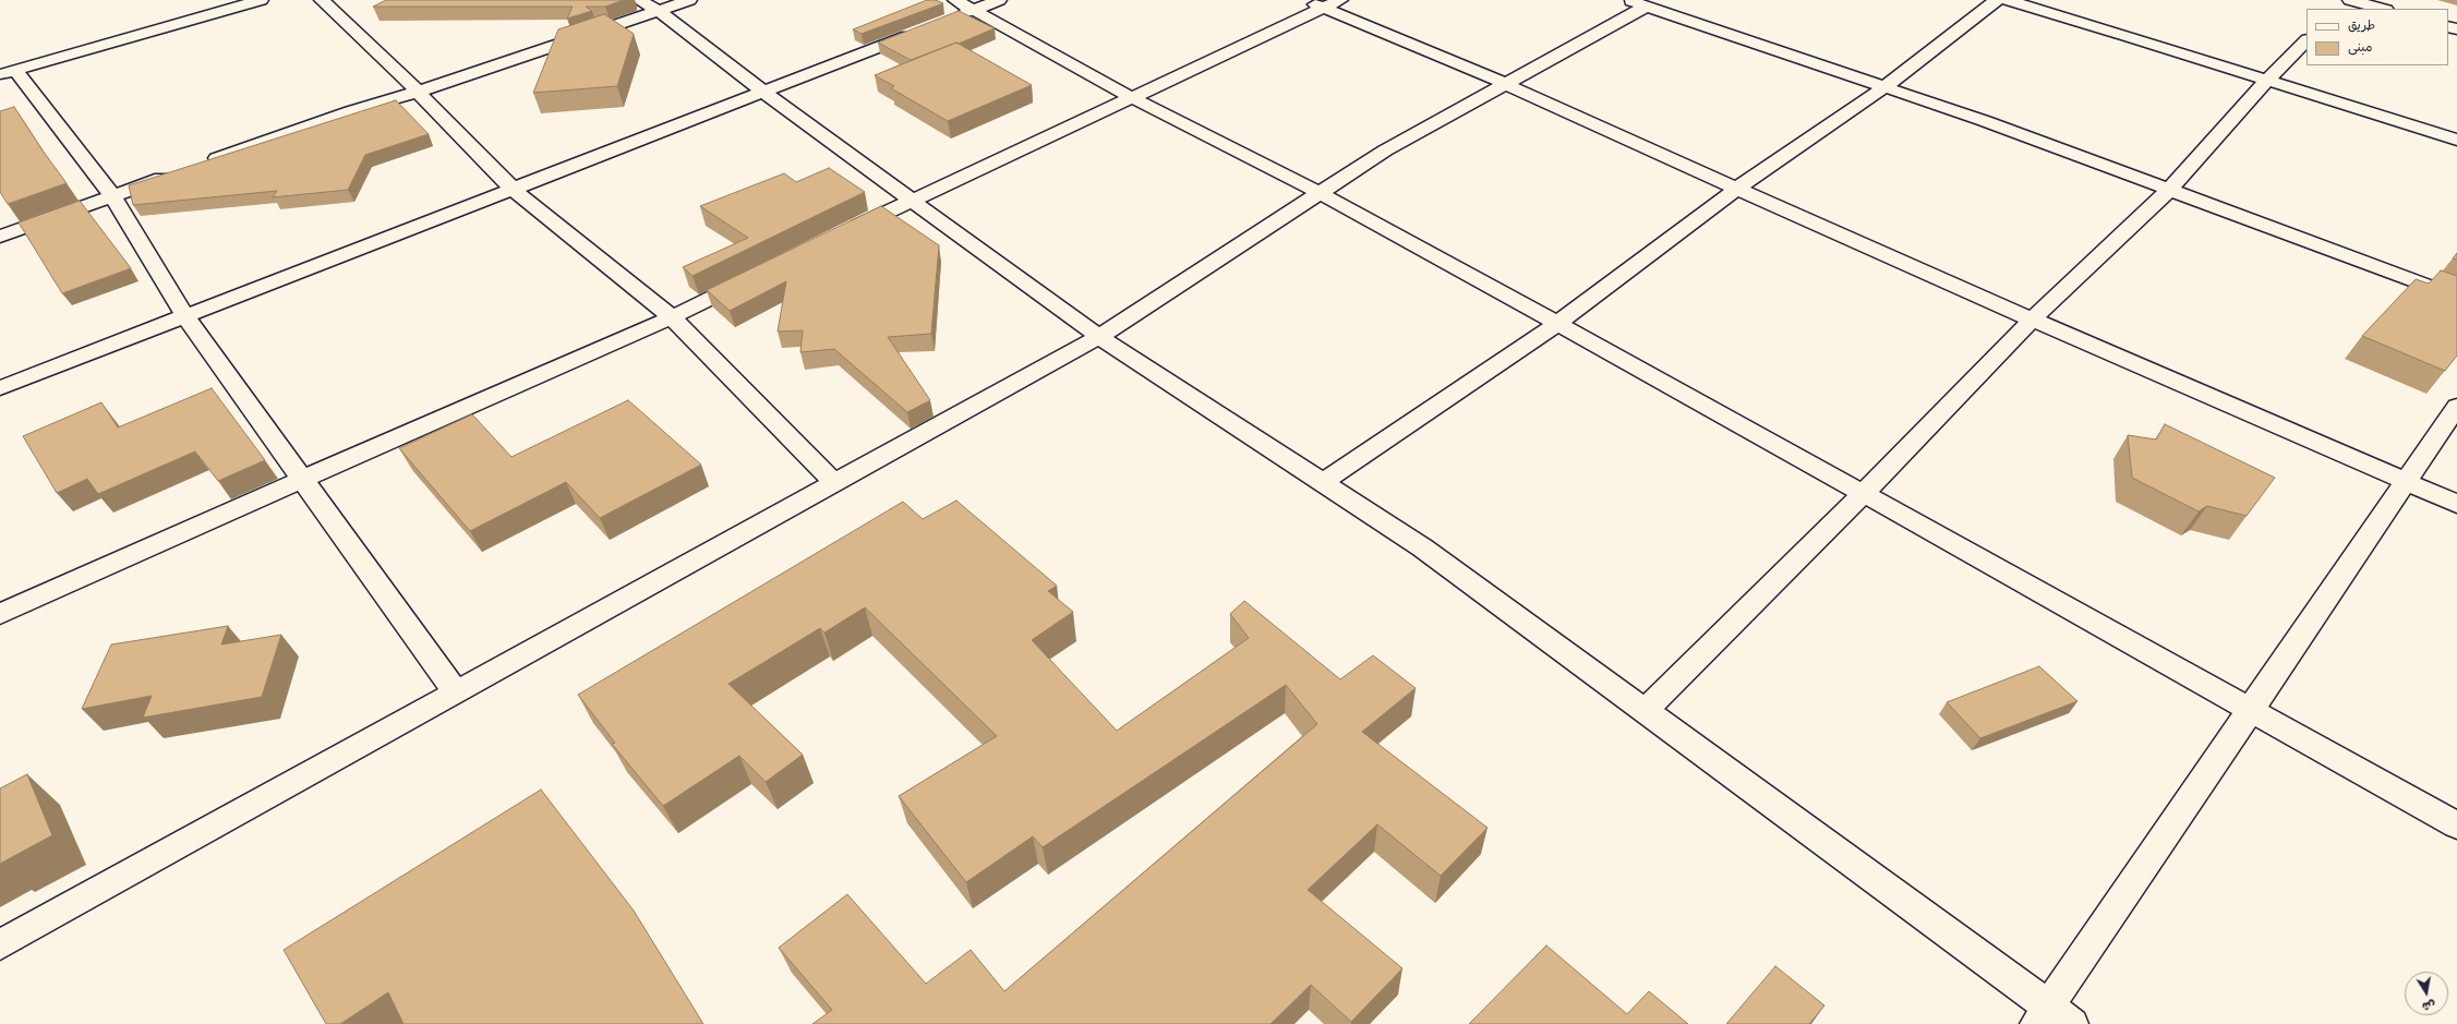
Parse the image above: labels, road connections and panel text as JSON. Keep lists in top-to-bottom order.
{
  "legend": ["طريق", "مبنى"],
  "north": "bottom"
}
